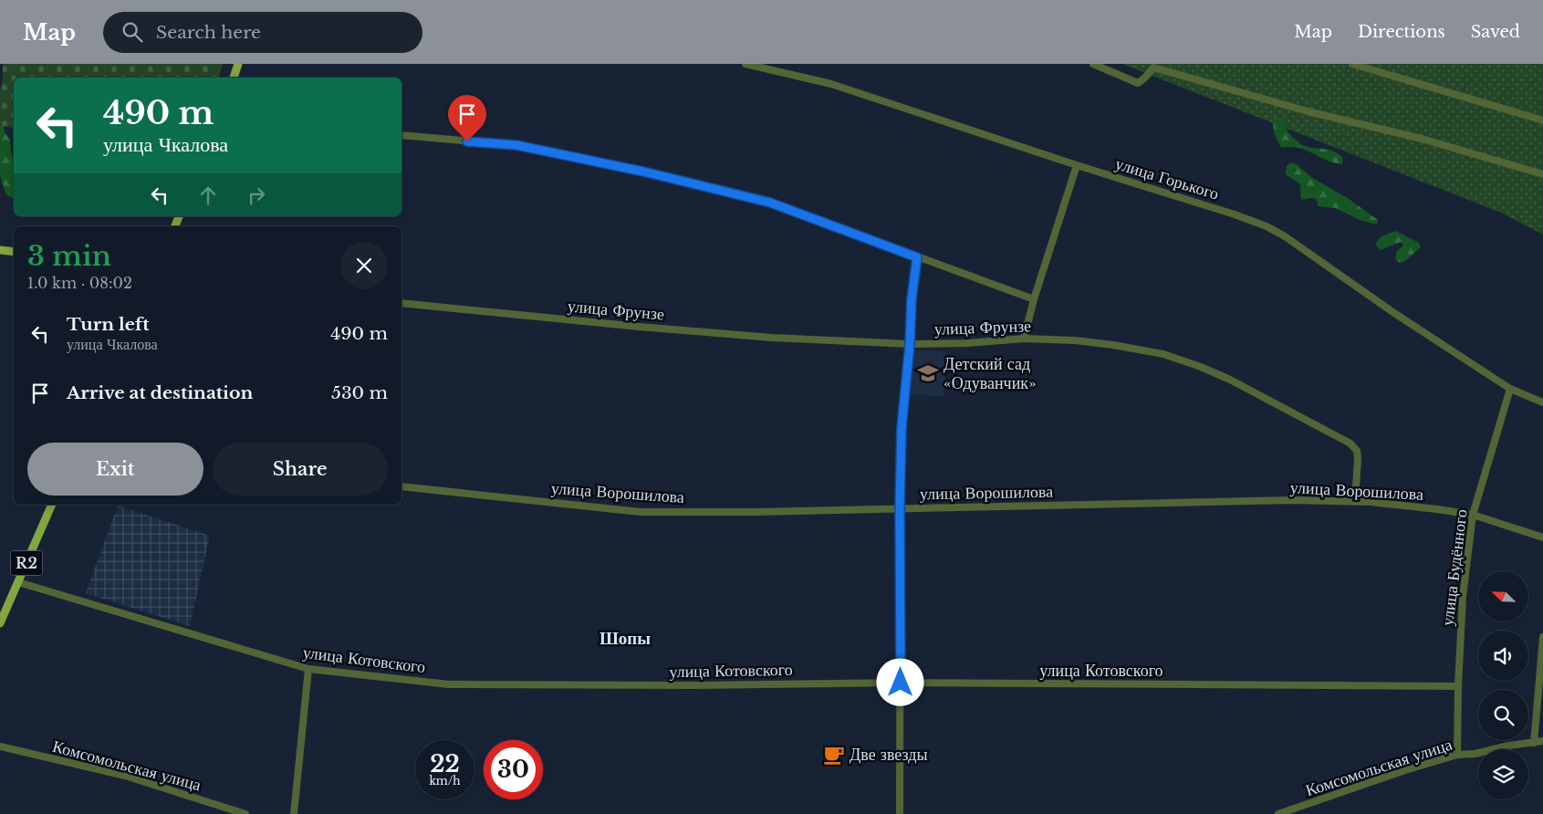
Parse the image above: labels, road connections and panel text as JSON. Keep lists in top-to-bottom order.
{
  "streets": {
    "main road": ["R2"],
    "street": [
      "улица Горького",
      "улица Фрунзе",
      "улица Ворошилова",
      "улица Будённого",
      "улица Котовского",
      "Комсомольская улица"
    ]
  },
  "crossings": [
    ["улица Горького", "улица Будённого"],
    ["улица Фрунзе", "улица Ворошилова"],
    ["улица Ворошилова", "улица Будённого"],
    ["R2", "улица Котовского"],
    ["улица Будённого", "улица Котовского"],
    ["улица Будённого", "Комсомольская улица"]
  ],
  "districts": ["Шопы"],
  "places": {
    "school or university": ["Детский сад «Одуванчик»"],
    "cafe": ["Две звезды"]
  },
  "north": "top left",
  "page": {
    "header": "Map",
    "search": "Search here",
    "nav": ["Map", "Directions", "Saved"],
    "turn": ["490 m", "улица Чкалова"],
    "heading": ["3 min", "1.0 km · 08:02"],
    "list": [
      {
        "name": "Turn left",
        "note": "улица Чкалова",
        "value": "490 m"
      },
      {
        "name": "Arrive at destination",
        "value": "530 m"
      }
    ],
    "buttons": ["Exit", "Share"],
    "speed": "22 km/h",
    "limit": "30"
  }
}
